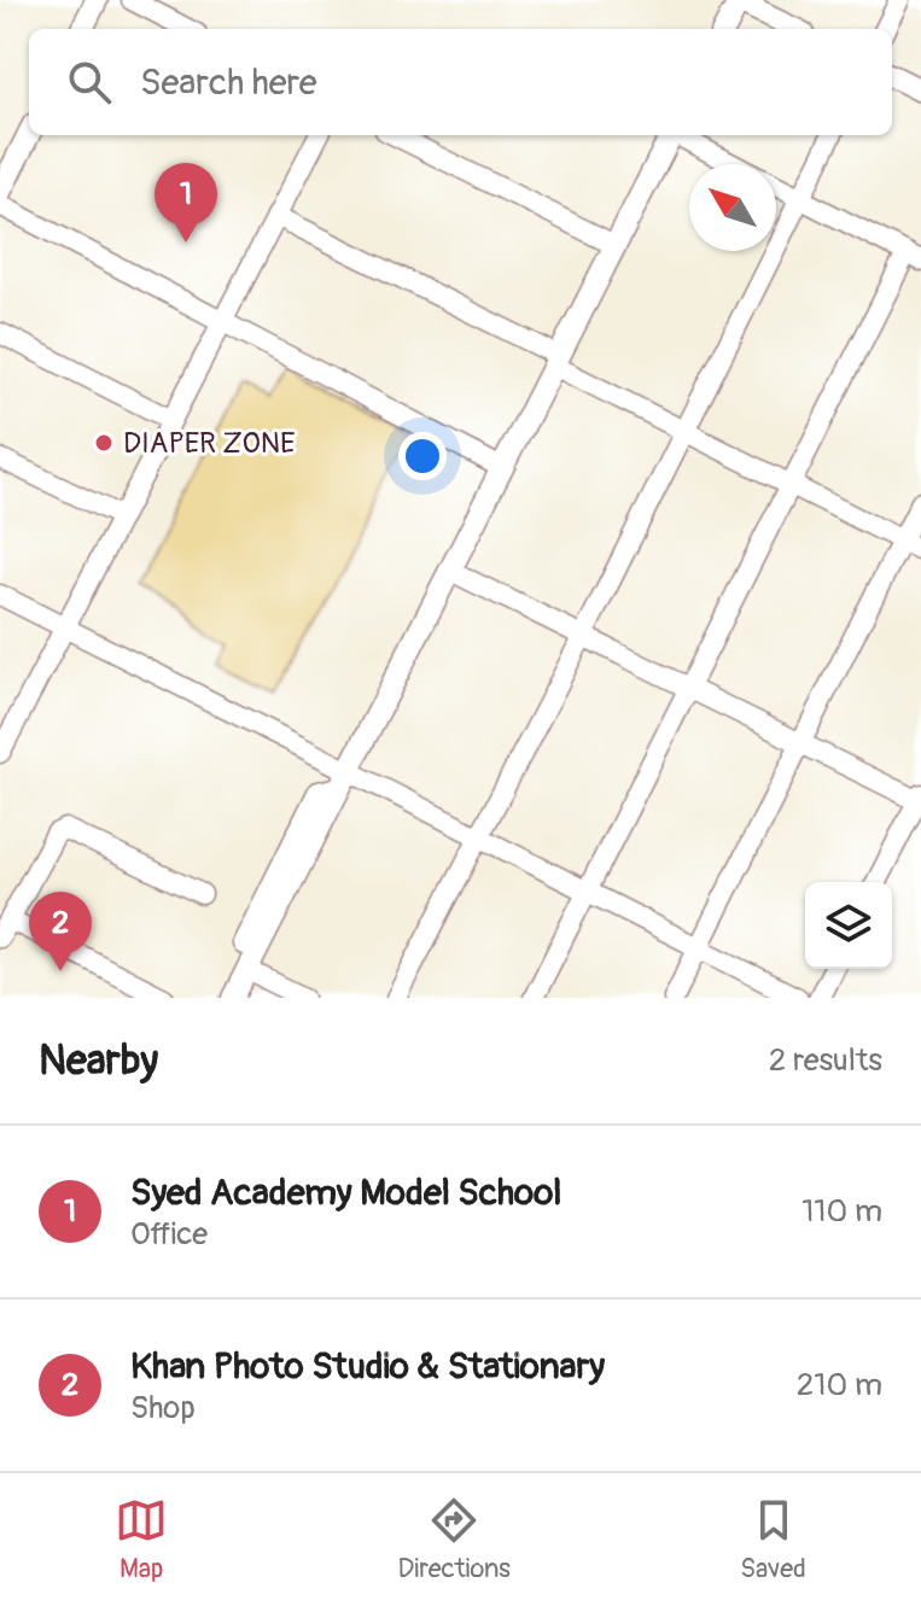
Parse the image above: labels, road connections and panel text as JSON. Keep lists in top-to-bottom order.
{
  "places": ["DIAPER ZONE"],
  "north": "top left",
  "page": {
    "search": "Search here",
    "pins": ["1", "2"],
    "heading": ["Nearby", "2 results"],
    "list": [
      {
        "mark": "1",
        "name": "Syed Academy Model School",
        "note": "Office",
        "value": "110 m"
      },
      {
        "mark": "2",
        "name": "Khan Photo Studio & Stationary",
        "note": "Shop",
        "value": "210 m"
      }
    ],
    "nav": ["Map", "Directions", "Saved"]
  }
}
